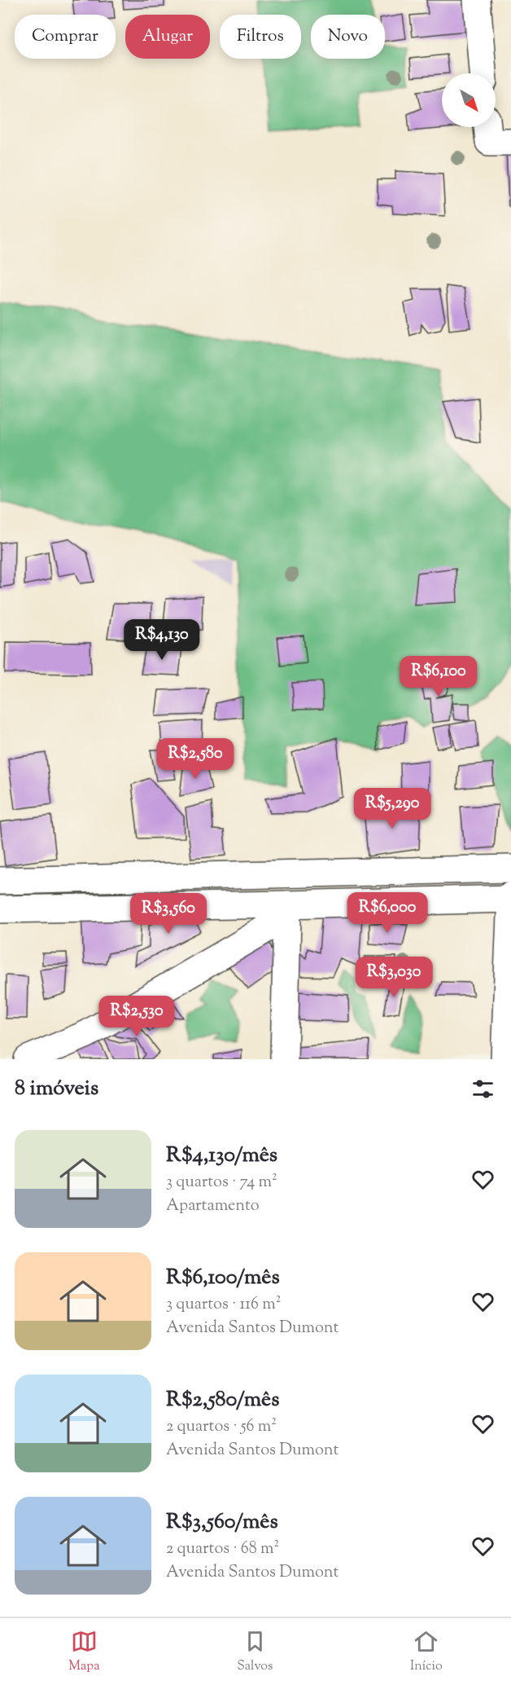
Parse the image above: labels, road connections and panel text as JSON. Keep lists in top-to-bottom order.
{
  "north": "bottom right",
  "page": {
    "chip": [
      "Comprar",
      "Alugar",
      "Filtros",
      "Novo"
    ],
    "price": [
      "R$4,130",
      "R$6,100",
      "R$2,580",
      "R$5,290",
      "R$6,000",
      "R$3,560",
      "R$3,030",
      "R$2,530"
    ],
    "heading": "8 imóveis",
    "list": [
      {
        "name": "R$4,130/mês",
        "note": "3 quartos · 74 m² · Apartamento"
      },
      {
        "name": "R$6,100/mês",
        "note": "3 quartos · 116 m² · Avenida Santos Dumont"
      },
      {
        "name": "R$2,580/mês",
        "note": "2 quartos · 56 m² · Avenida Santos Dumont"
      },
      {
        "name": "R$3,560/mês",
        "note": "2 quartos · 68 m² · Avenida Santos Dumont"
      }
    ],
    "tabs": ["Mapa", "Salvos", "Início"]
  }
}
